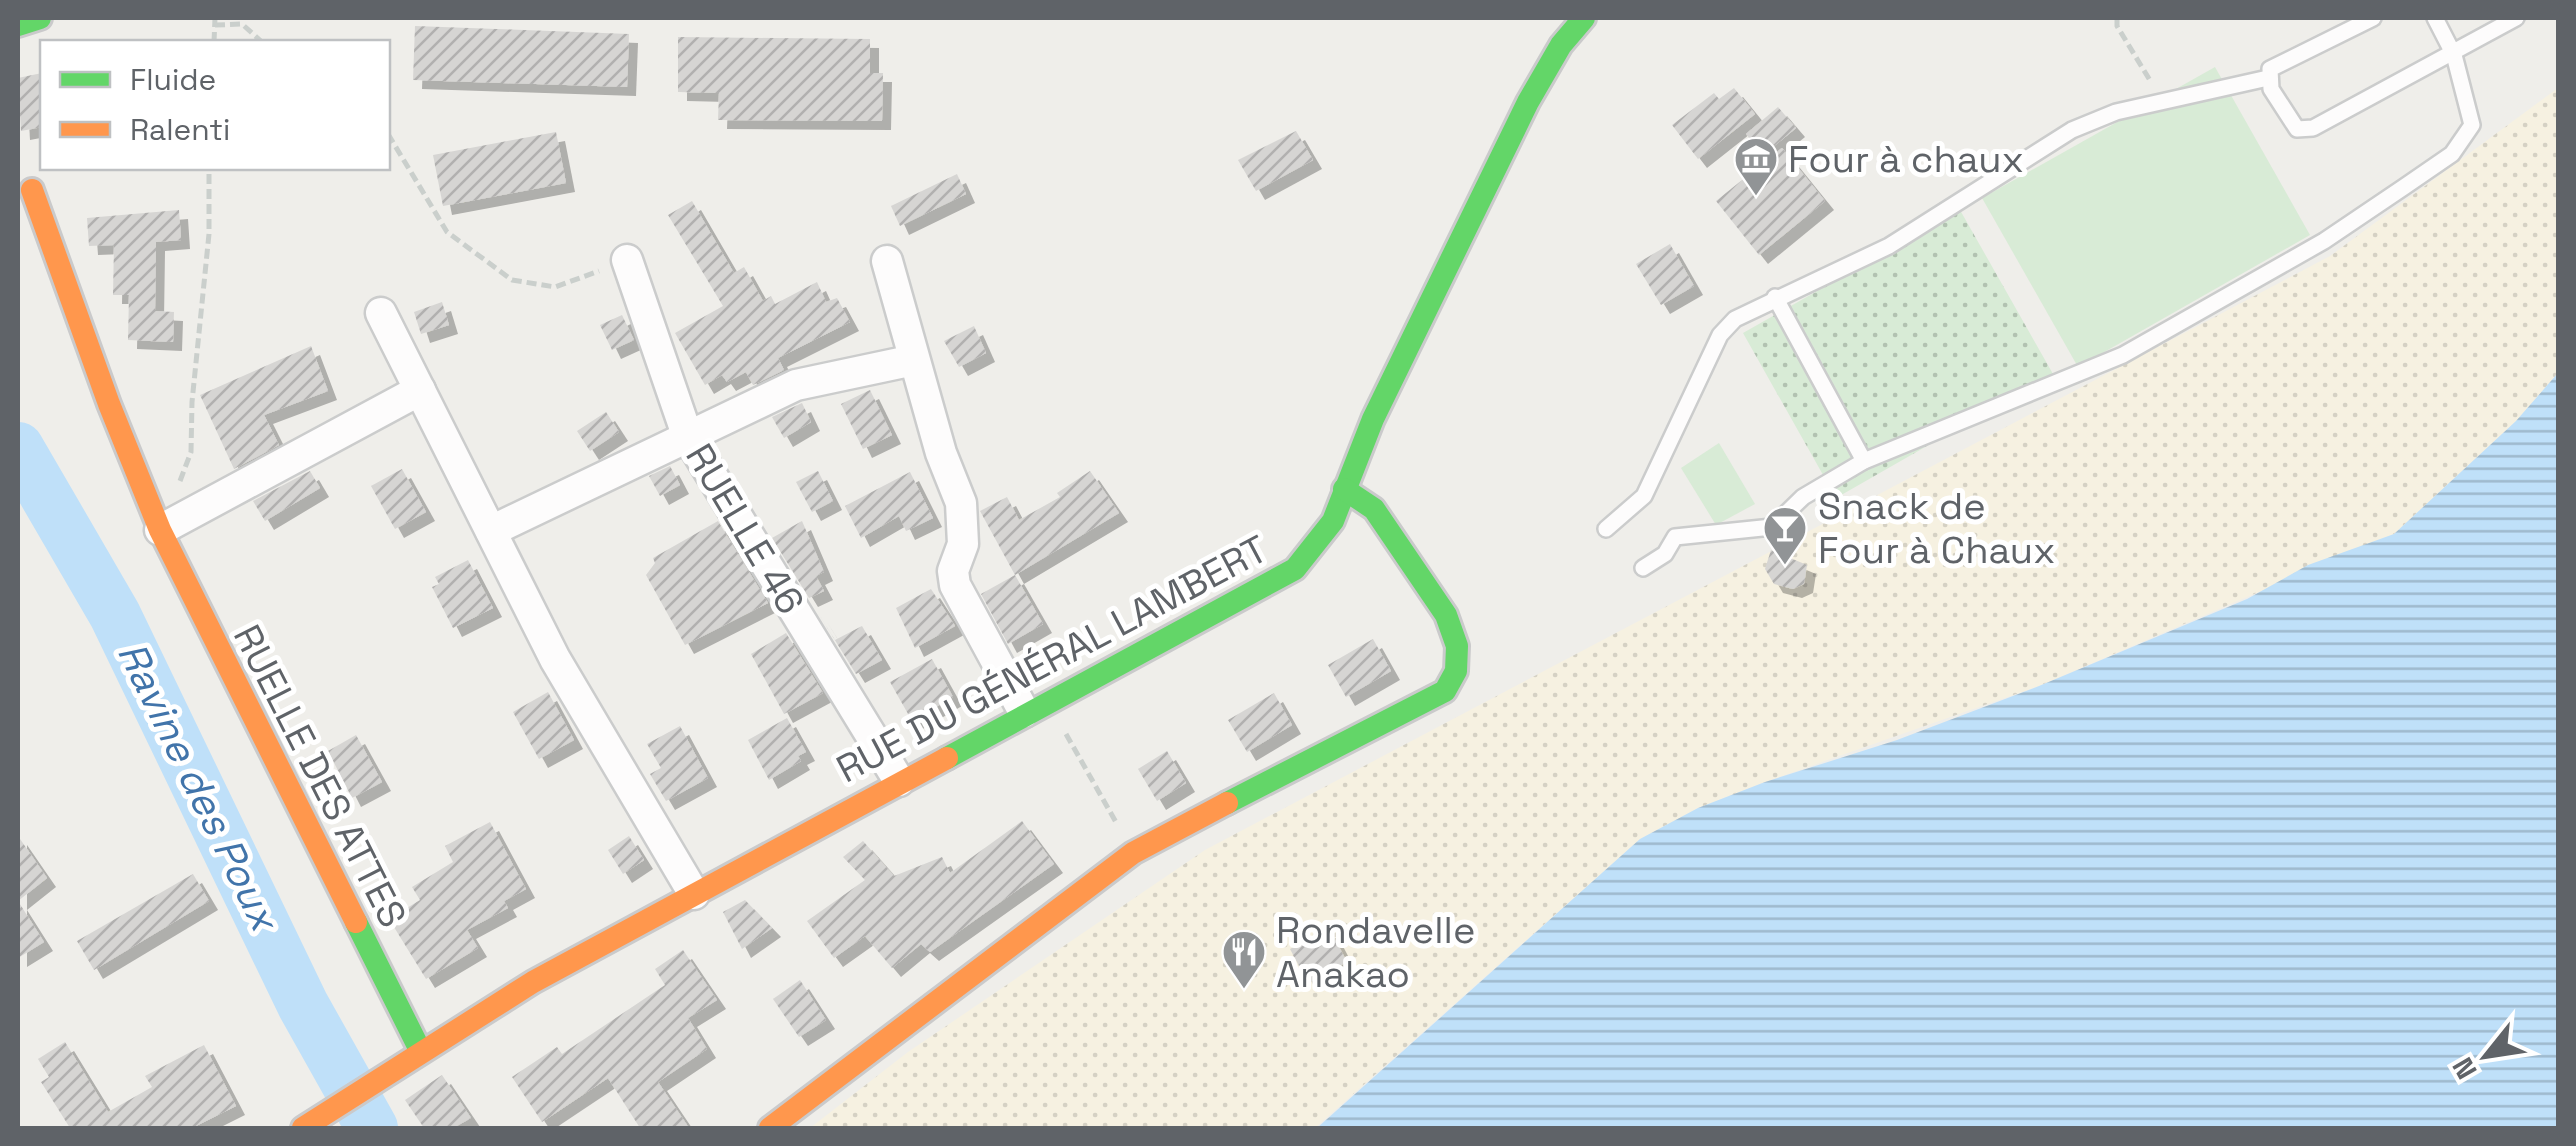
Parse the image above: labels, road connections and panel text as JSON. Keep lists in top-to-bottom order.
{
  "streets": {
    "street": ["RUELLE 46", "RUE DU GÉNÉRAL LAMBERT", "RUELLE DES ATTES"]
  },
  "crossings": [
    ["RUELLE 46", "RUE DU GÉNÉRAL LAMBERT"],
    ["RUE DU GÉNÉRAL LAMBERT", "RUELLE DES ATTES"]
  ],
  "water": ["Ravine des Poux"],
  "places": {
    "museum": ["Four à chaux"],
    "bar": ["Snack de Four à Chaux"],
    "restaurant": ["Rondavelle Anakao"]
  },
  "legend": ["Fluide", "Ralenti"],
  "north": "bottom left"
}
